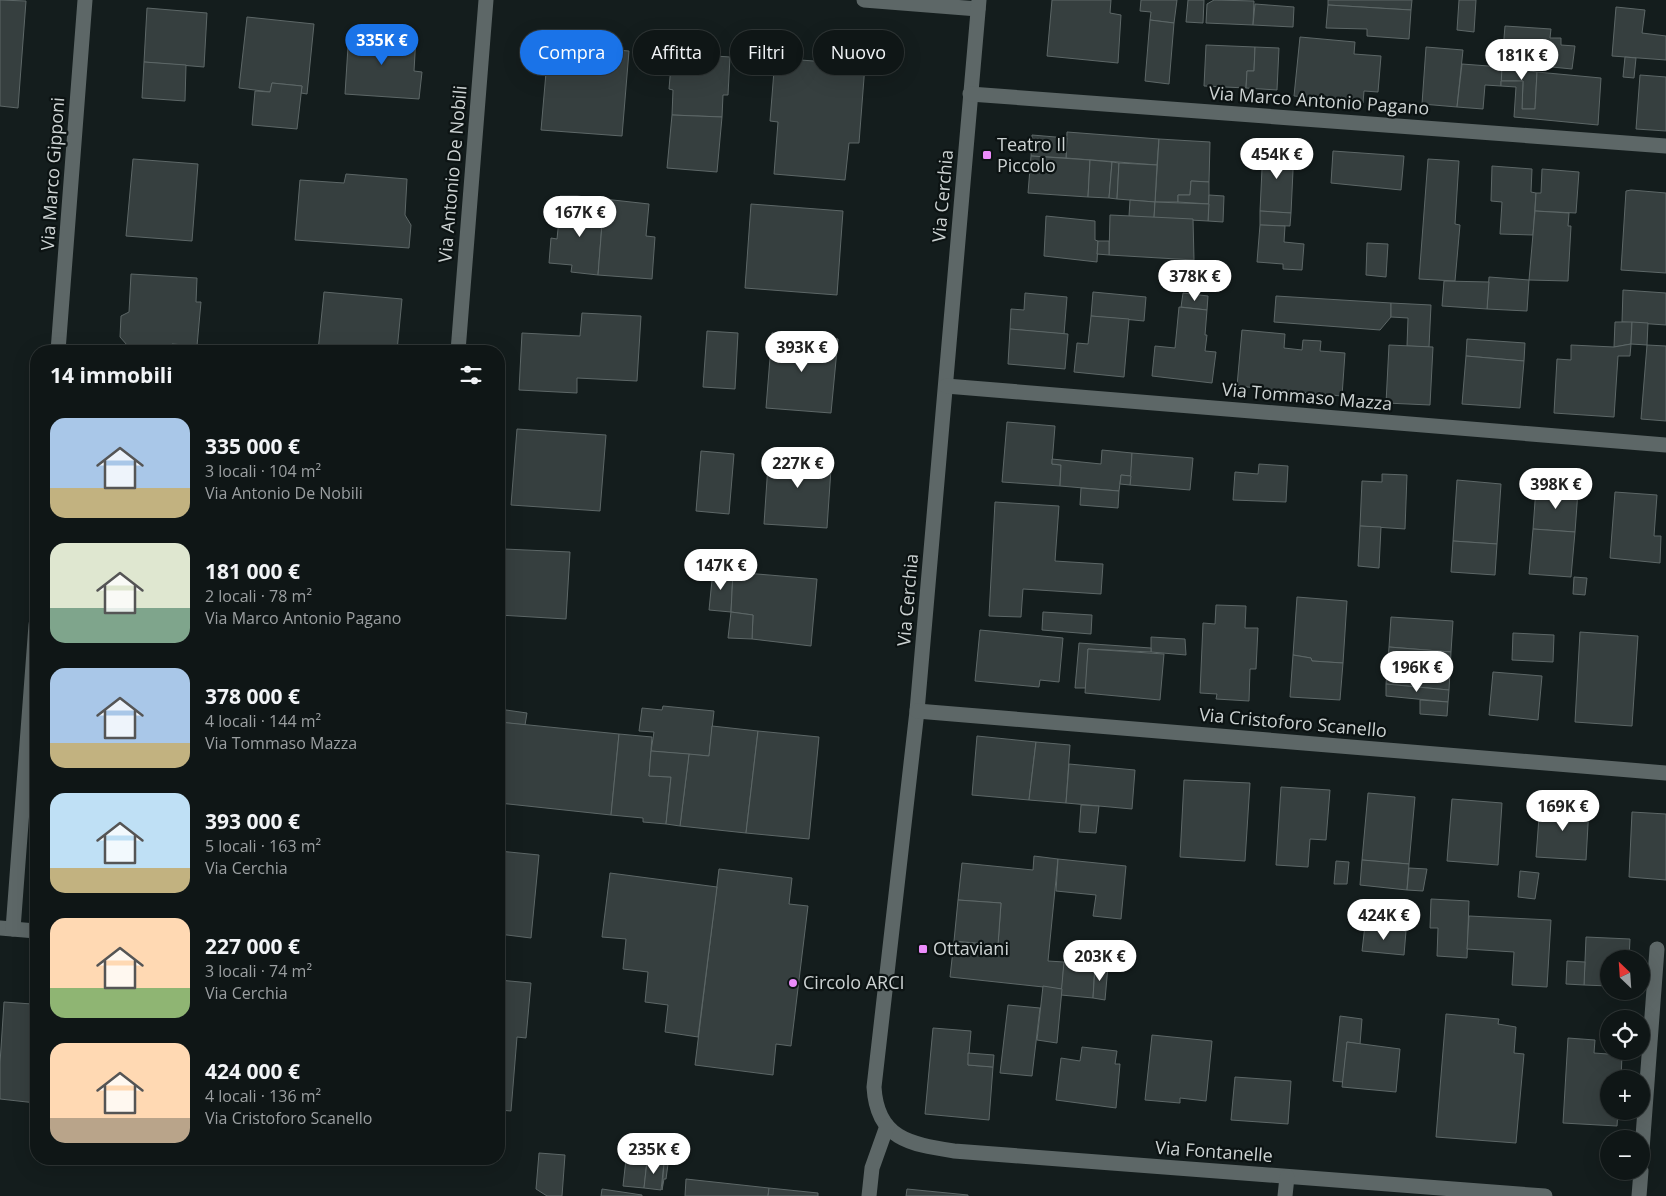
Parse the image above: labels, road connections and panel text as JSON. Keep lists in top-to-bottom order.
{
  "streets": {
    "street": [
      "Via Marco Antonio Pagano",
      "Via Marco Gipponi",
      "Via Antonio De Nobili",
      "Via Cerchia",
      "Via Tommaso Mazza",
      "Via Cristoforo Scanello",
      "Via Fontanelle"
    ]
  },
  "crossings": [
    ["Via Marco Antonio Pagano", "Via Cerchia"],
    ["Via Cerchia", "Via Tommaso Mazza"],
    ["Via Cerchia", "Via Cristoforo Scanello"],
    ["Via Cerchia", "Via Fontanelle"]
  ],
  "places": {
    "transit": ["Teatro Il Piccolo", "Ottaviani"],
    "other": ["Circolo ARCI"]
  },
  "north": "top left",
  "page": {
    "price": [
      "335K €",
      "181K €",
      "454K €",
      "167K €",
      "378K €",
      "393K €",
      "227K €",
      "398K €",
      "147K €",
      "196K €",
      "169K €",
      "424K €",
      "203K €",
      "235K €"
    ],
    "chip": [
      "Compra",
      "Affitta",
      "Filtri",
      "Nuovo"
    ],
    "heading": "14 immobili",
    "list": [
      {
        "name": "335 000 €",
        "note": "3 locali · 104 m² · Via Antonio De Nobili"
      },
      {
        "name": "181 000 €",
        "note": "2 locali · 78 m² · Via Marco Antonio Pagano"
      },
      {
        "name": "378 000 €",
        "note": "4 locali · 144 m² · Via Tommaso Mazza"
      },
      {
        "name": "393 000 €",
        "note": "5 locali · 163 m² · Via Cerchia"
      },
      {
        "name": "227 000 €",
        "note": "3 locali · 74 m² · Via Cerchia"
      },
      {
        "name": "424 000 €",
        "note": "4 locali · 136 m² · Via Cristoforo Scanello"
      }
    ],
    "map_buttons": ["+", "−"]
  }
}
